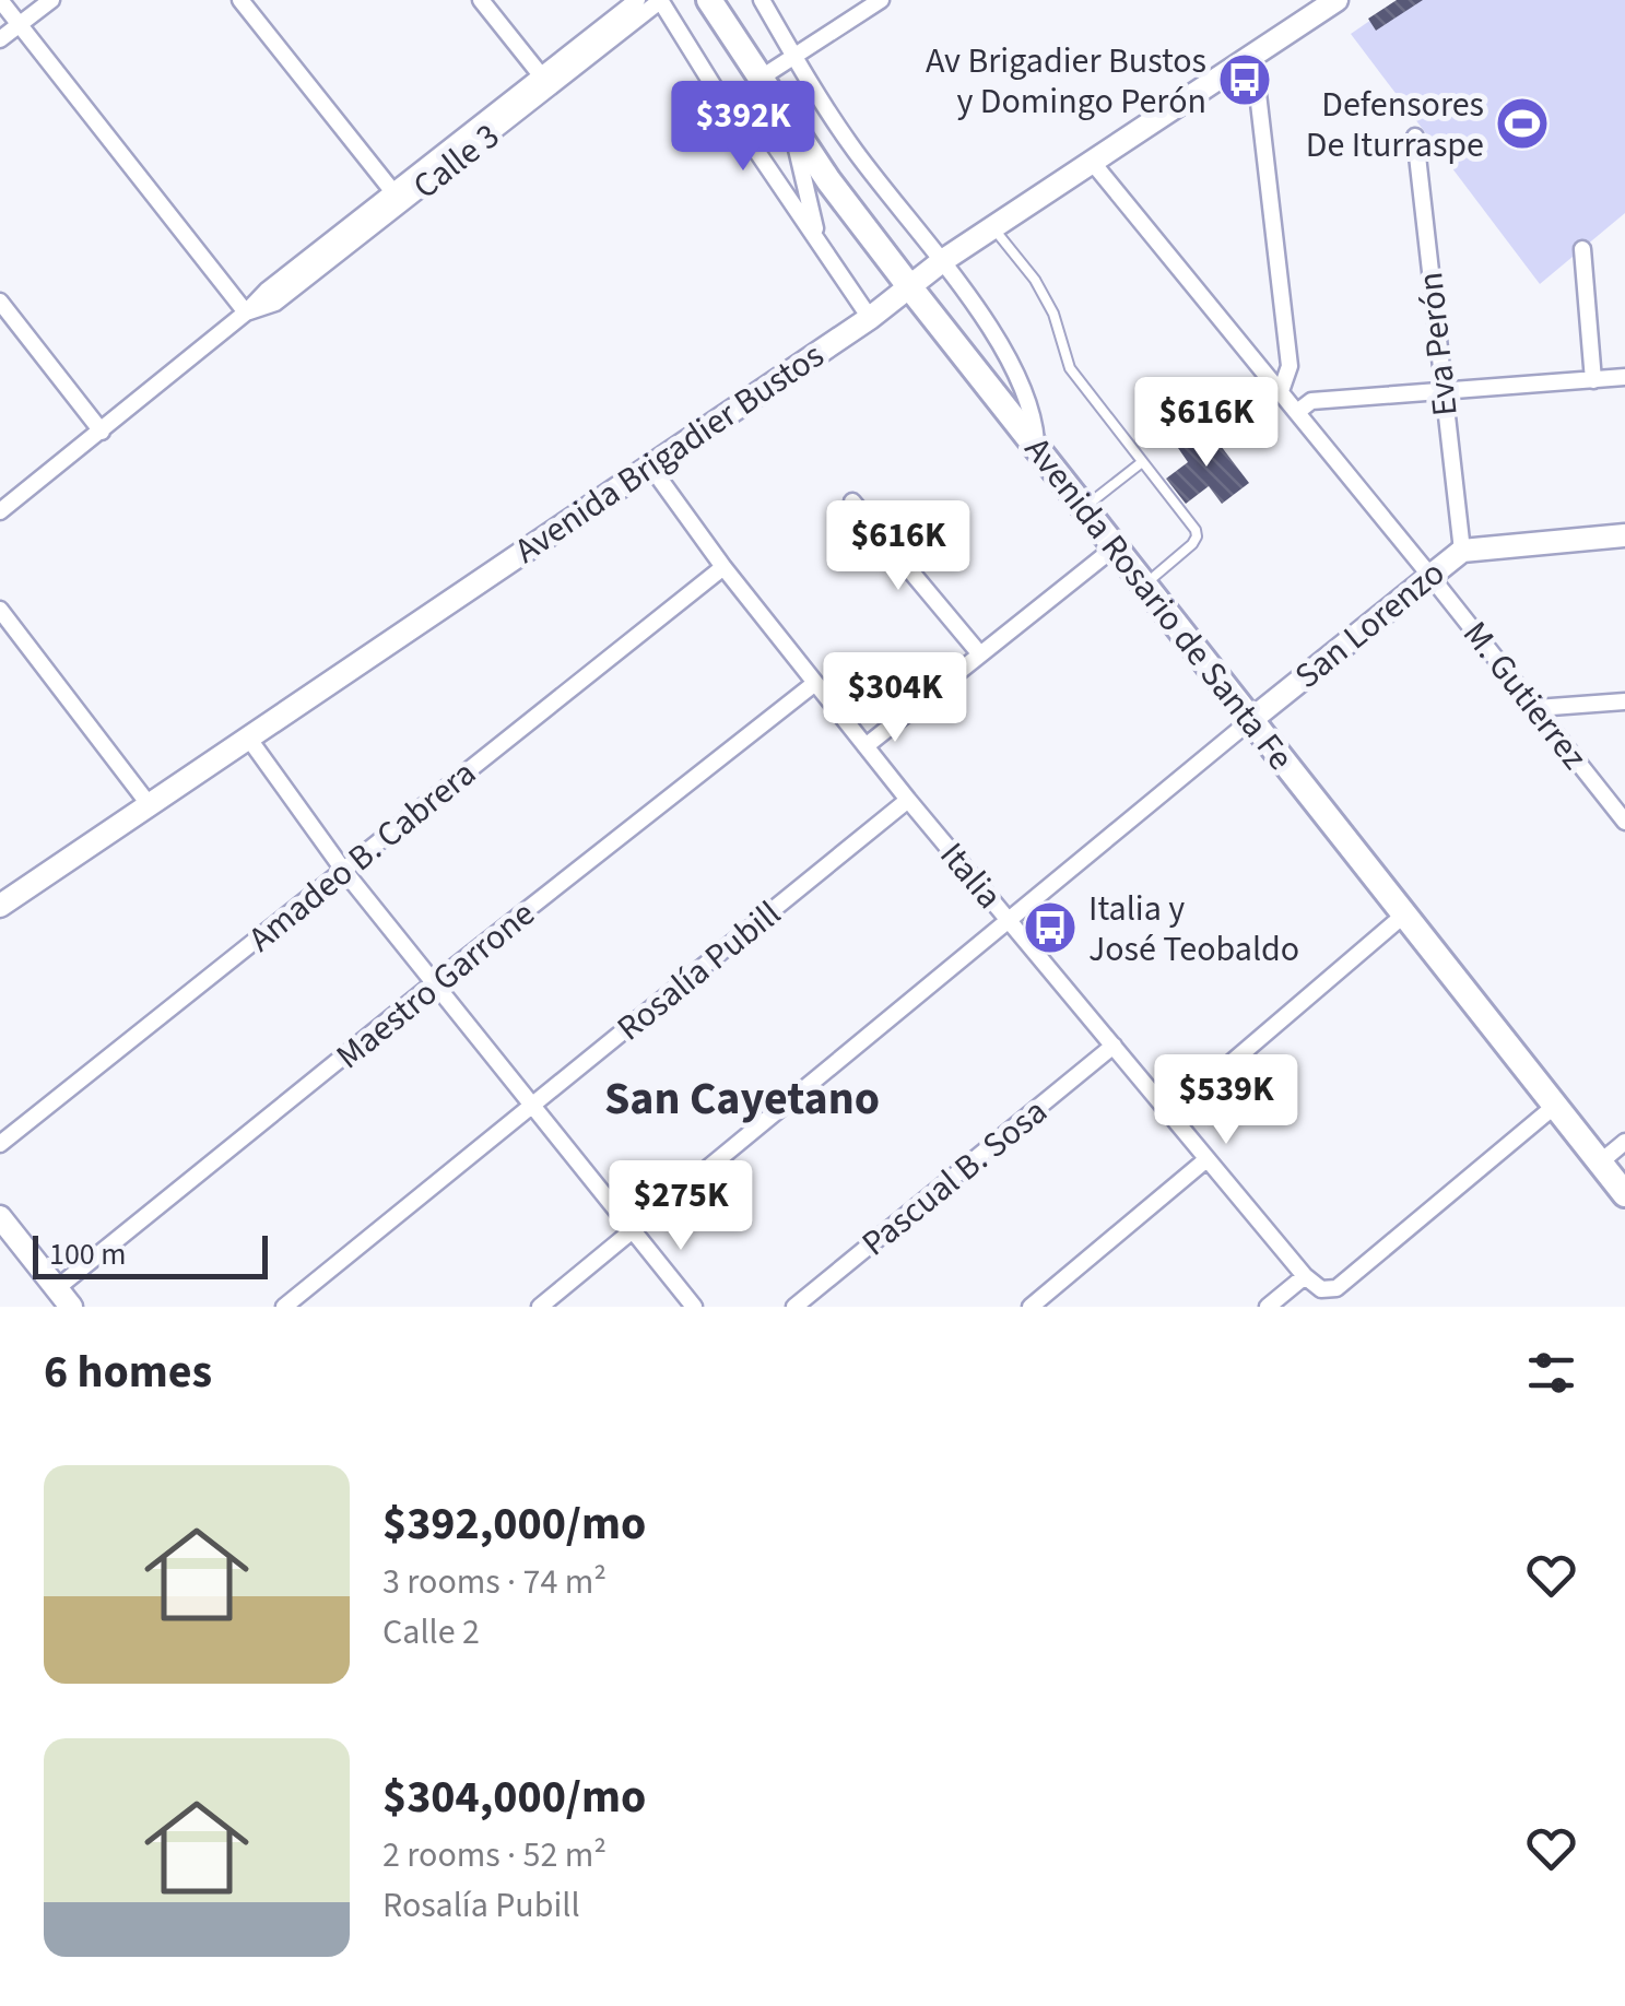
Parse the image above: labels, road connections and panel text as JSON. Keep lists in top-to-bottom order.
{
  "streets": {
    "main road": ["Avenida Rosario de Santa Fe"],
    "street": [
      "Calle 3",
      "Eva Perón",
      "Avenida Brigadier Bustos",
      "San Lorenzo",
      "M. Gutierrez",
      "Amadeo B. Cabrera",
      "Italia",
      "Rosalía Pubill",
      "Maestro Garrone",
      "Pascual B. Sosa"
    ]
  },
  "crossings": [
    ["Eva Perón", "San Lorenzo"],
    ["Avenida Brigadier Bustos", "Avenida Rosario de Santa Fe"],
    ["Avenida Brigadier Bustos", "M. Gutierrez"],
    ["Avenida Brigadier Bustos", "Italia"],
    ["Avenida Rosario de Santa Fe", "San Lorenzo"],
    ["San Lorenzo", "M. Gutierrez"],
    ["Amadeo B. Cabrera", "Italia"],
    ["Italia", "Rosalía Pubill"],
    ["Italia", "Maestro Garrone"],
    ["Italia", "Pascual B. Sosa"]
  ],
  "districts": ["San Cayetano"],
  "places": {
    "bus stop": ["Av Brigadier Bustos y Domingo Perón", "Italia y José Teobaldo"],
    "sports": ["Defensores De Iturraspe"]
  },
  "scale_bar": "100 m",
  "page": {
    "price": [
      "$392K",
      "$616K",
      "$616K",
      "$304K",
      "$539K",
      "$275K"
    ],
    "scale": "100 m",
    "heading": "6 homes",
    "list": [
      {
        "name": "$392,000/mo",
        "note": "3 rooms · 74 m² · Calle 2"
      },
      {
        "name": "$304,000/mo",
        "note": "2 rooms · 52 m² · Rosalía Pubill"
      }
    ]
  }
}
